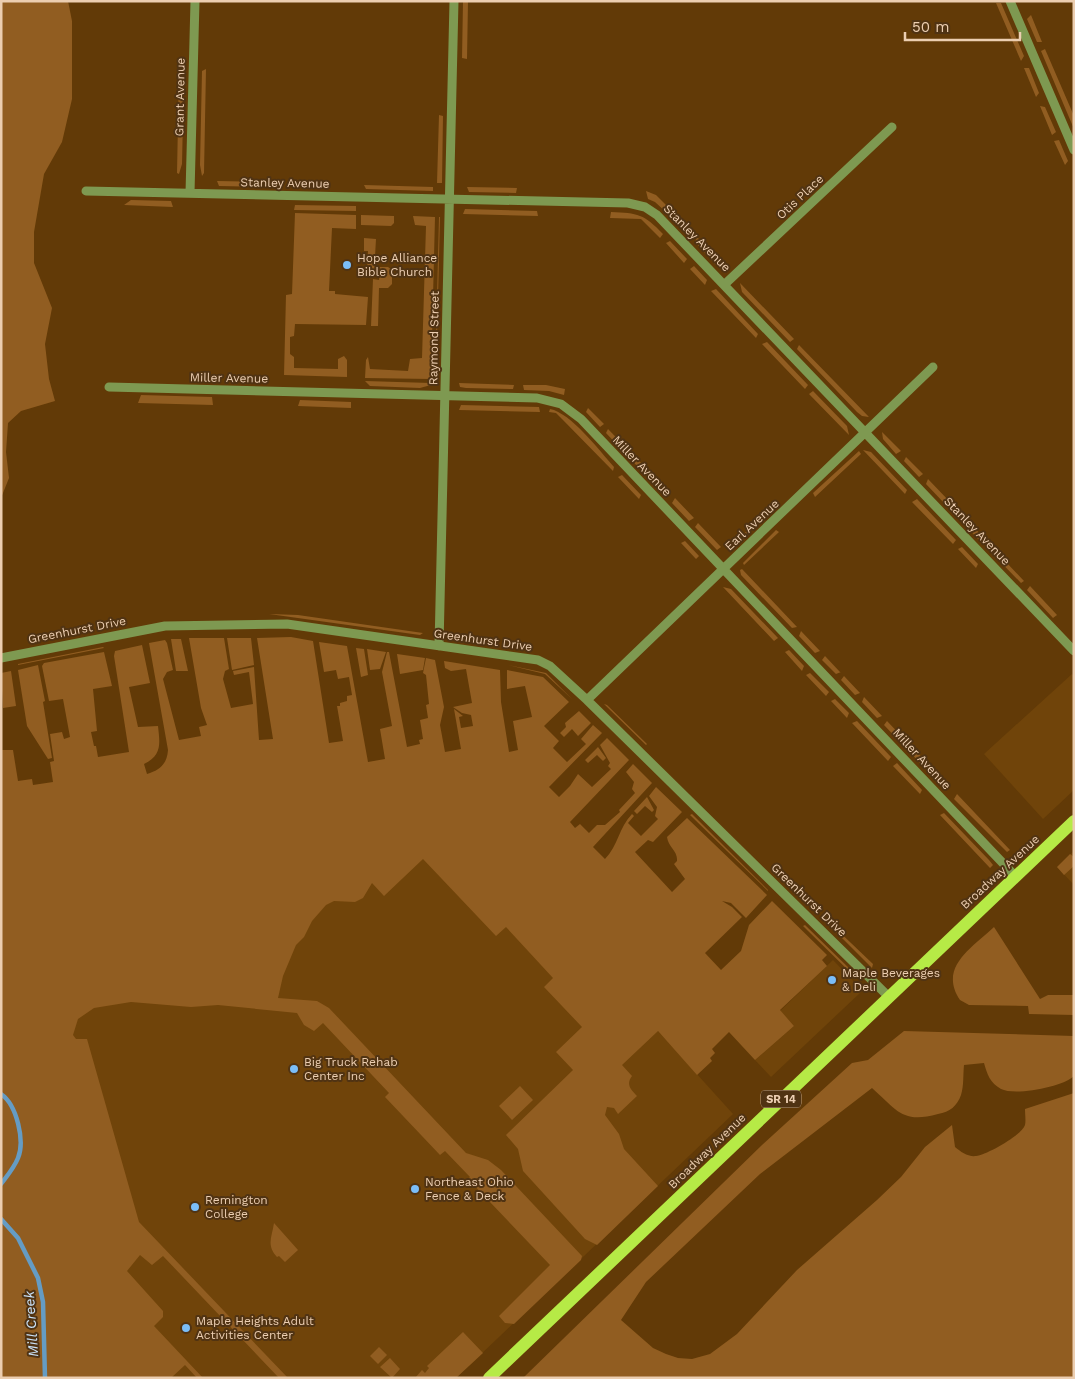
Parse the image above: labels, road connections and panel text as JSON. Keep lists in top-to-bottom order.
{
  "streets": {
    "main road": ["Broadway Avenue", "SR 14"],
    "street": [
      "Grant Avenue",
      "Stanley Avenue",
      "Otis Place",
      "Raymond Street",
      "Miller Avenue",
      "Earl Avenue",
      "Greenhurst Drive"
    ]
  },
  "crossings": [
    ["Grant Avenue", "Stanley Avenue"],
    ["Stanley Avenue", "Otis Place"],
    ["Stanley Avenue", "Raymond Street"],
    ["Stanley Avenue", "Earl Avenue"],
    ["Raymond Street", "Miller Avenue"],
    ["Raymond Street", "Greenhurst Drive"],
    ["Miller Avenue", "Earl Avenue"],
    ["Miller Avenue", "Broadway Avenue"],
    ["Earl Avenue", "Greenhurst Drive"],
    ["Greenhurst Drive", "Broadway Avenue"]
  ],
  "water": ["Mill Creek"],
  "places": [
    "Hope Alliance Bible Church",
    "Maple Beverages & Deli",
    "Big Truck Rehab Center Inc",
    "Northeast Ohio Fence & Deck",
    "Remington College",
    "Maple Heights Adult Activities Center"
  ],
  "scale_bar": "50 m"
}
